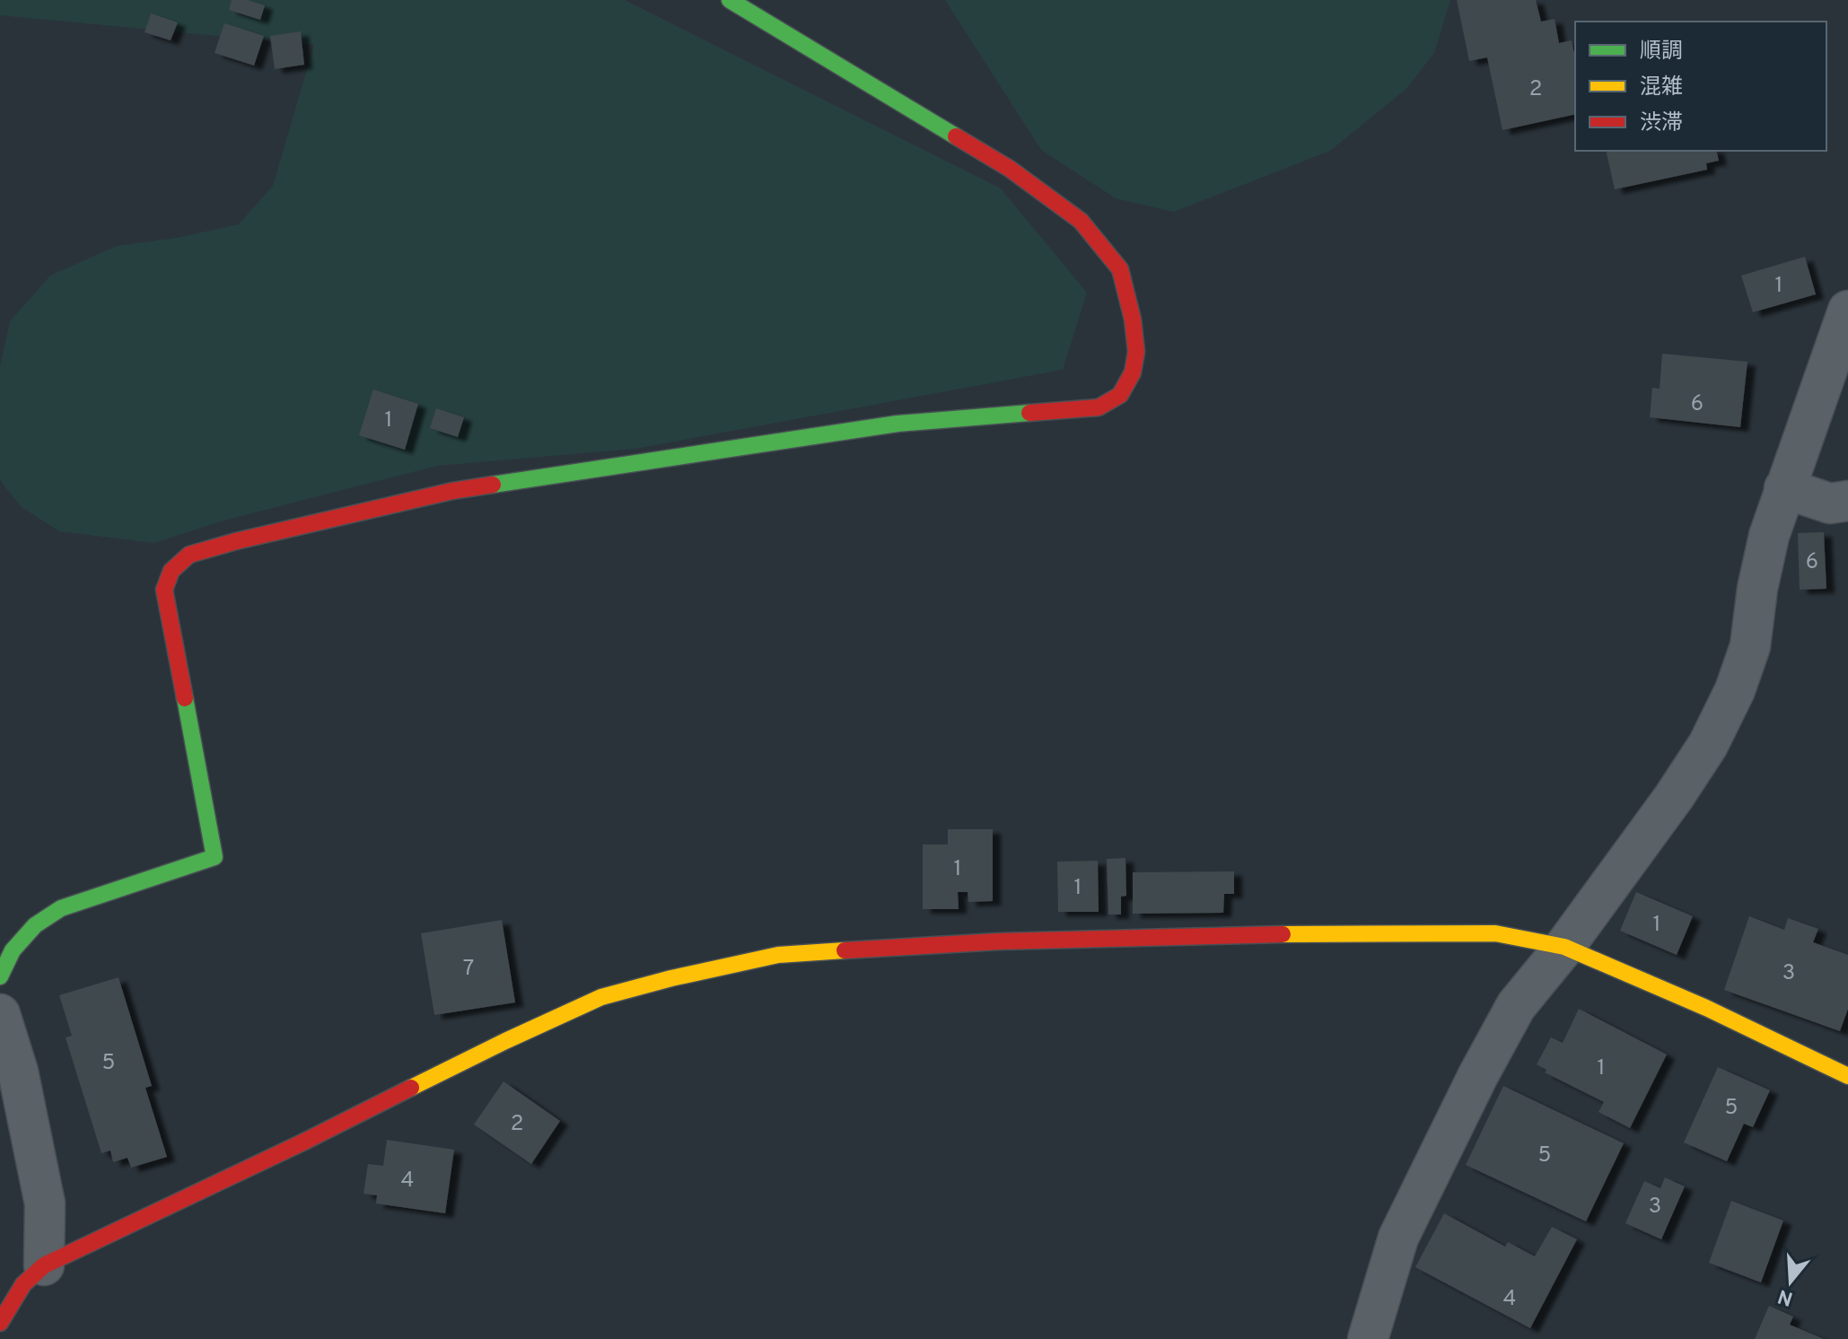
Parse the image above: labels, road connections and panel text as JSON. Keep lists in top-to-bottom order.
{
  "house_numbers": [
    "2",
    "1",
    "6",
    "1",
    "6",
    "1",
    "1",
    "1",
    "7",
    "3",
    "5",
    "1",
    "5",
    "2",
    "5",
    "4",
    "3",
    "4"
  ],
  "legend": ["順調", "混雑", "渋滞"],
  "north": "bottom"
}
